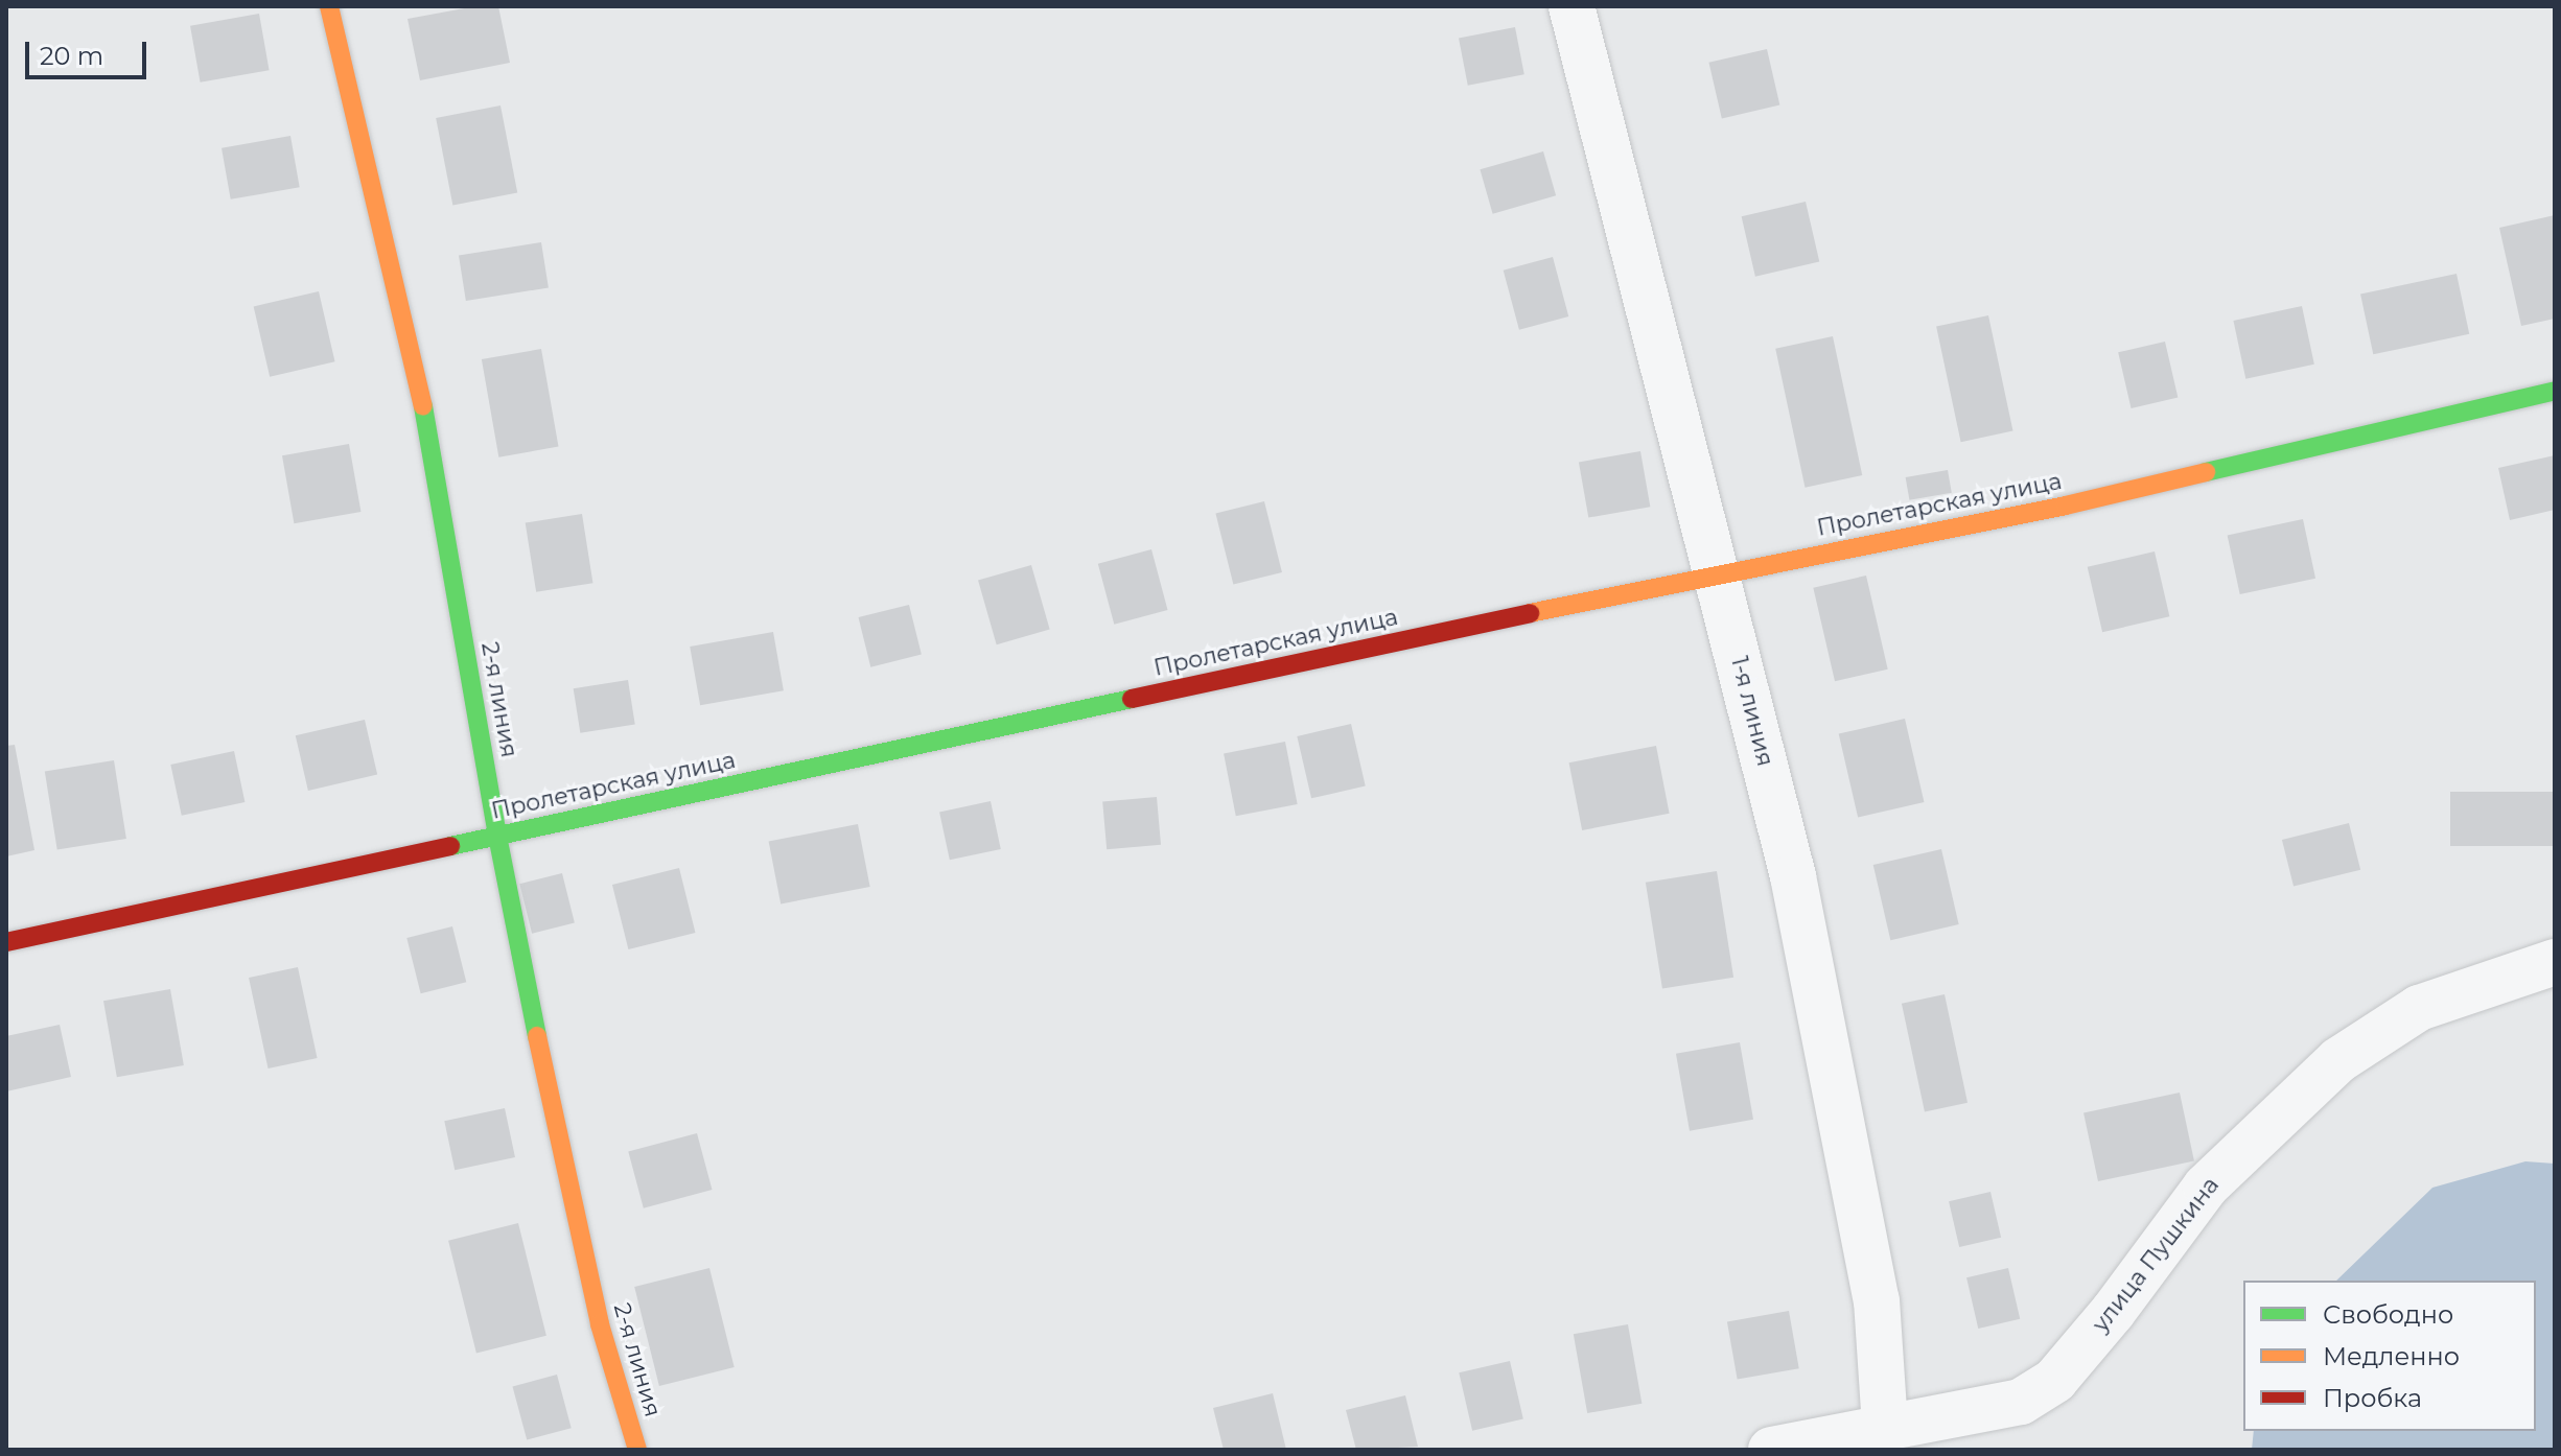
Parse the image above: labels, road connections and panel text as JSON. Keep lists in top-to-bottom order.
{
  "streets": {
    "street": [
      "Пролетарская улица",
      "2-я линия",
      "1-я линия",
      "улица Пушкина"
    ]
  },
  "crossings": [
    ["Пролетарская улица", "2-я линия"],
    ["Пролетарская улица", "1-я линия"],
    ["1-я линия", "улица Пушкина"]
  ],
  "legend": ["Свободно", "Медленно", "Пробка"],
  "scale_bar": "20 m"
}
